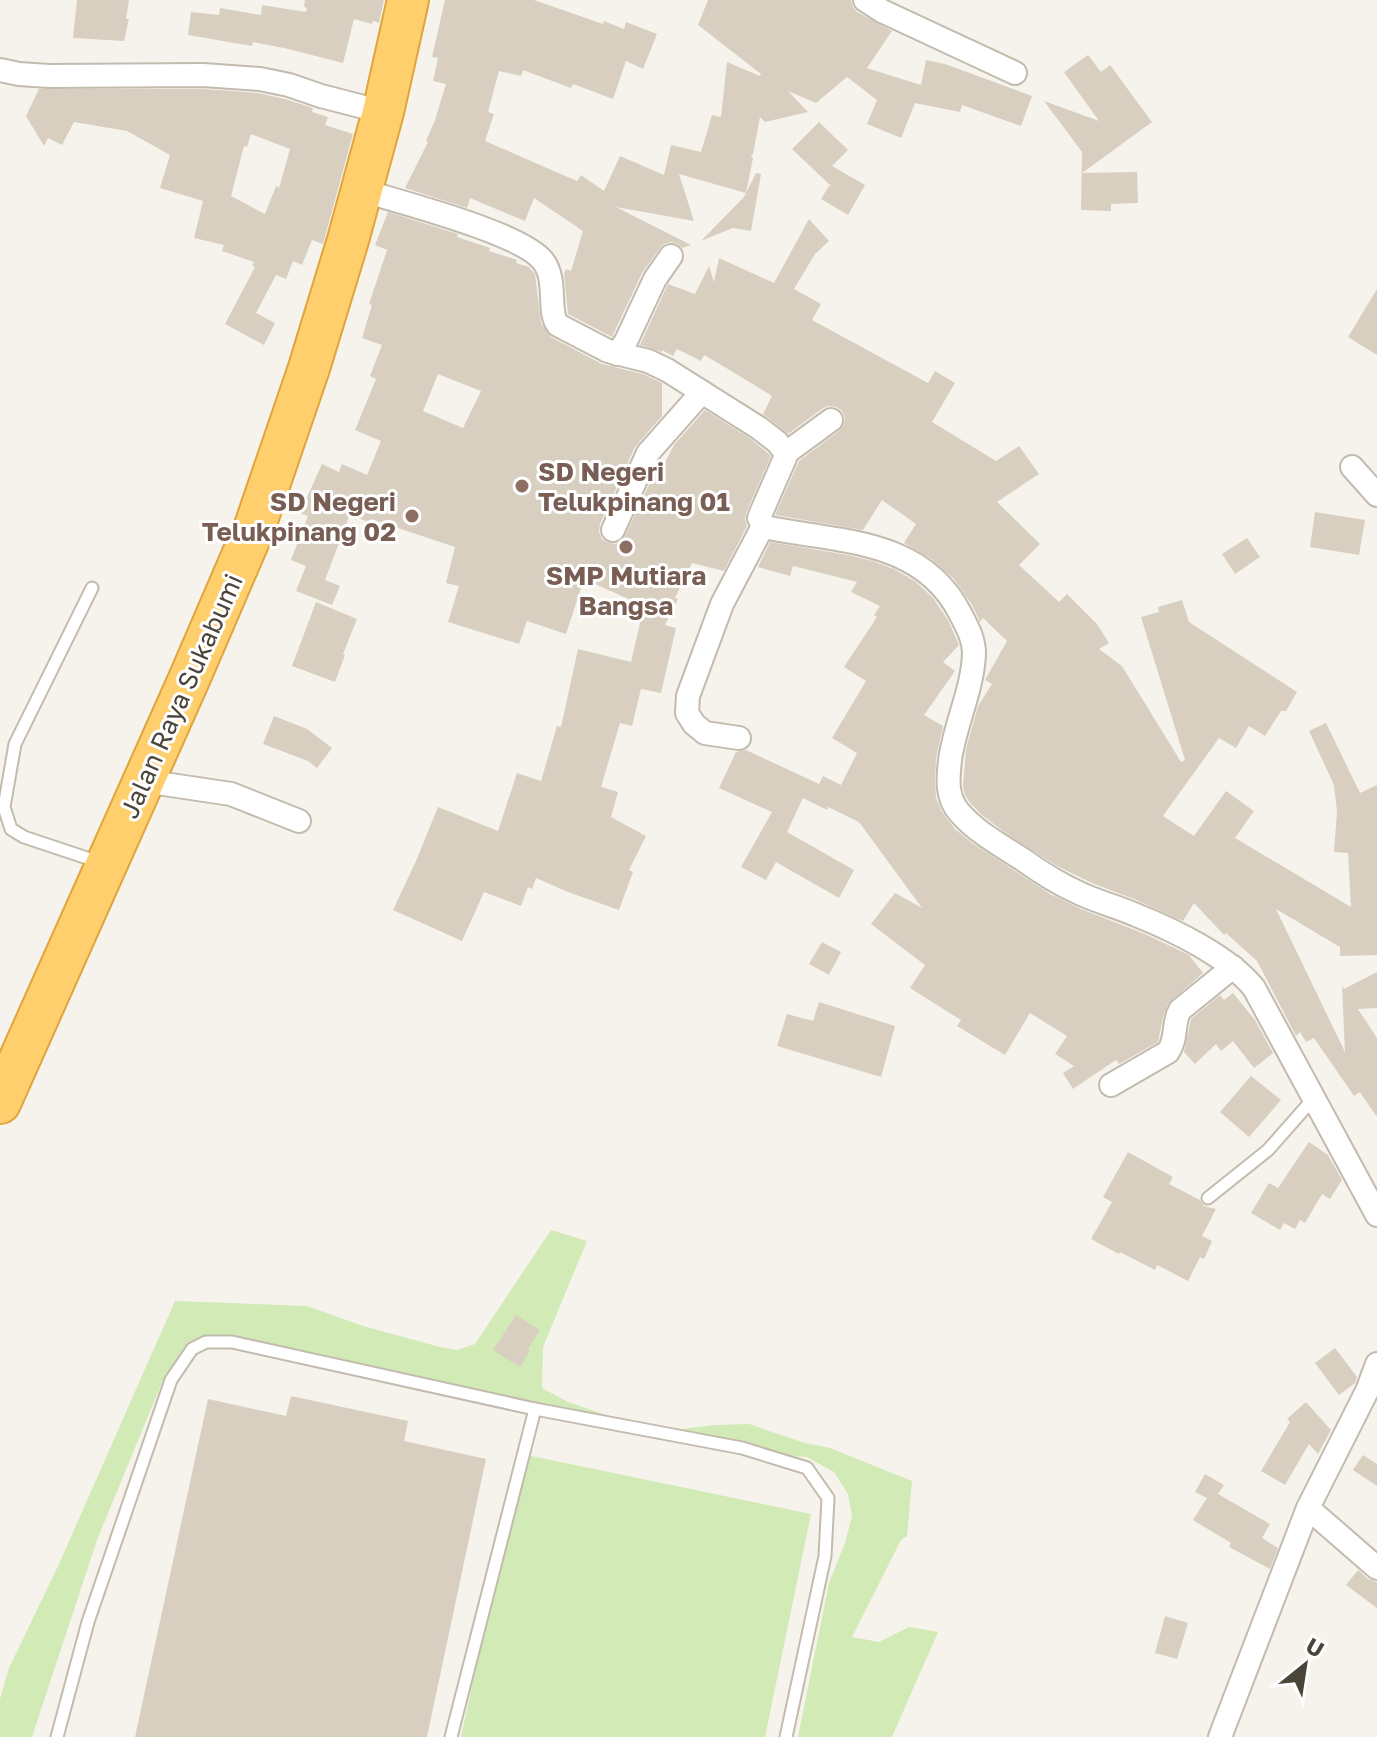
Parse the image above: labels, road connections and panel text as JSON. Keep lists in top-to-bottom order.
{
  "streets": {
    "highway": ["Jalan Raya Sukabumi"]
  },
  "places": ["SD Negeri Telukpinang 01", "SD Negeri Telukpinang 02", "SMP Mutiara Bangsa"],
  "north": "top right"
}
